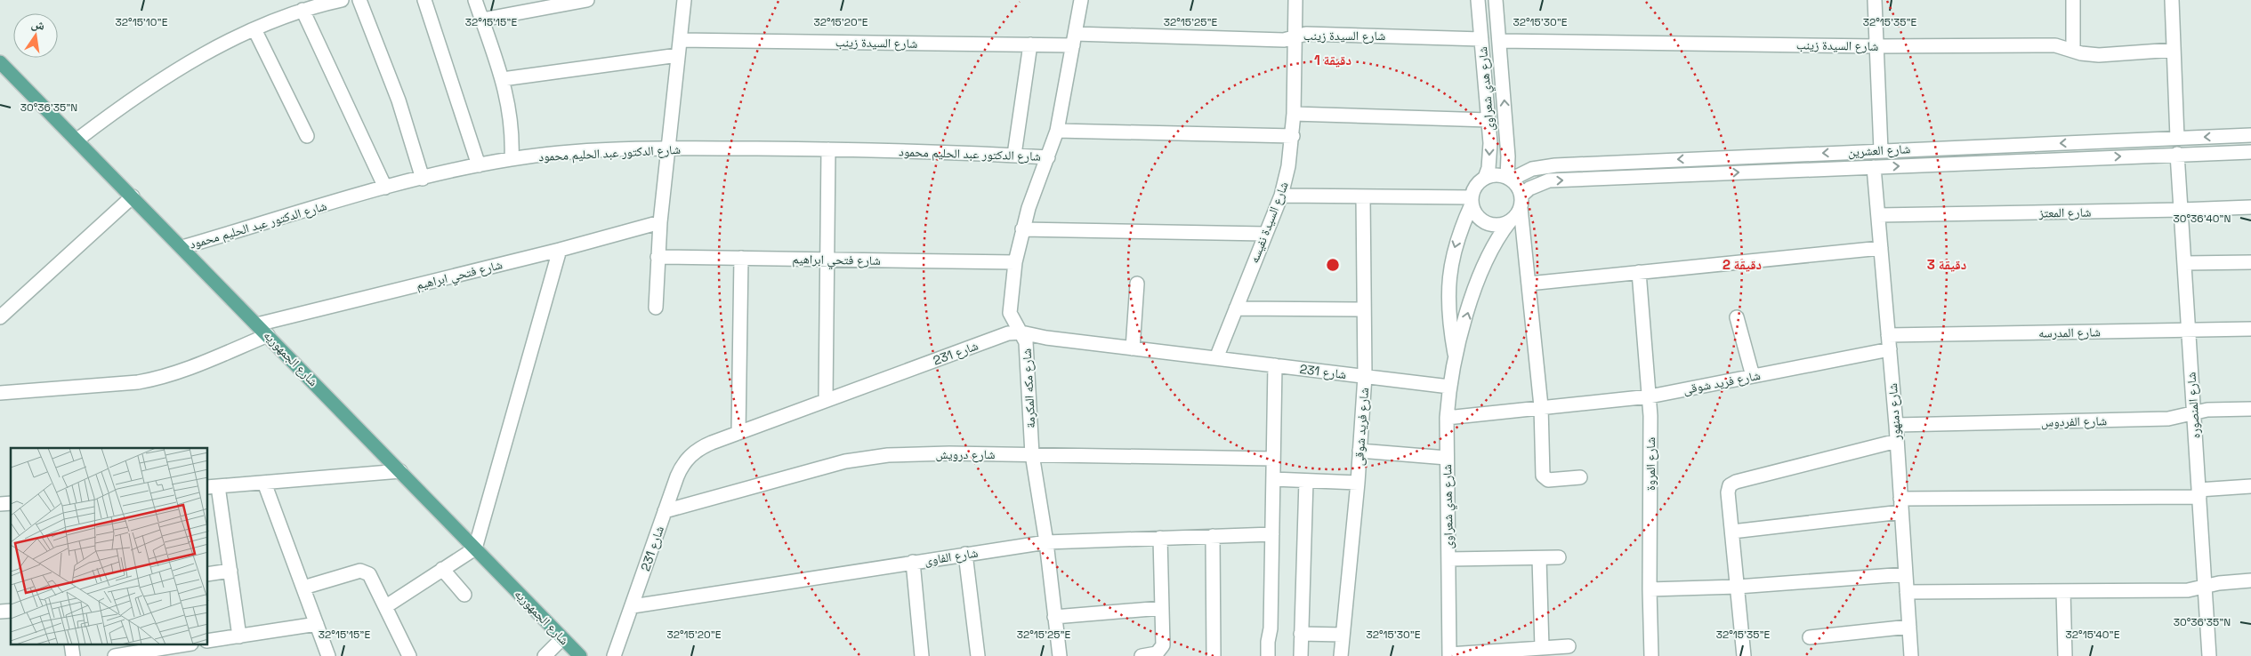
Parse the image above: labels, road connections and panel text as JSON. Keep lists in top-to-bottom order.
{
  "streets": {
    "main road": ["شارع الجمهوريه"],
    "street": [
      "شارع السيدة زينب",
      "شارع هدي شعراوى",
      "شارع العشرين",
      "شارع الدكتور عبد الحليم محمود",
      "شارع المعتز",
      "شارع السيدة نفيسه",
      "شارع فتحي ابراهيم",
      "شارع المدرسه",
      "شارع 231",
      "شارع فريد شوقى",
      "شارع مكه المكرمة",
      "شارع المنصوره",
      "شارع دمنهور",
      "شارع الفردوس",
      "شارع درويش",
      "شارع المروة",
      "شارع الفاوى"
    ]
  },
  "crossings": [
    ["شارع السيدة زينب", "شارع هدي شعراوى"],
    ["شارع السيدة زينب", "شارع السيدة نفيسه"],
    ["شارع السيدة زينب", "شارع مكه المكرمة"],
    ["شارع هدي شعراوى", "شارع العشرين"],
    ["شارع هدي شعراوى", "شارع 231"],
    ["شارع هدي شعراوى", "شارع فريد شوقى"],
    ["شارع العشرين", "شارع المنصوره"],
    ["شارع العشرين", "شارع دمنهور"],
    ["شارع الدكتور عبد الحليم محمود", "شارع الجمهوريه"],
    ["شارع الدكتور عبد الحليم محمود", "شارع مكه المكرمة"],
    ["شارع المعتز", "شارع المنصوره"],
    ["شارع المعتز", "شارع دمنهور"],
    ["شارع السيدة نفيسه", "شارع 231"],
    ["شارع فتحي ابراهيم", "شارع الجمهوريه"],
    ["شارع فتحي ابراهيم", "شارع مكه المكرمة"],
    ["شارع المدرسه", "شارع المنصوره"],
    ["شارع المدرسه", "شارع دمنهور"],
    ["شارع 231", "شارع فريد شوقى"],
    ["شارع 231", "شارع مكه المكرمة"],
    ["شارع 231", "شارع درويش"],
    ["شارع 231", "شارع الفاوى"],
    ["شارع فريد شوقى", "شارع دمنهور"],
    ["شارع فريد شوقى", "شارع المروة"],
    ["شارع مكه المكرمة", "شارع درويش"],
    ["شارع مكه المكرمة", "شارع الفاوى"],
    ["شارع المنصوره", "شارع الفردوس"],
    ["شارع دمنهور", "شارع الفردوس"]
  ],
  "north": "top",
  "coordinates": [
    "32°15'10\"E",
    "32°15'25\"E",
    "32°15'30\"E",
    "32°15'35\"E",
    "32°15'15\"E",
    "32°15'20\"E",
    "30°36'35\"N",
    "30°36'40\"N",
    "32°15'40\"E"
  ],
  "rings": ["1 دقيقة", "2 دقيقة", "3 دقيقة"]
}
